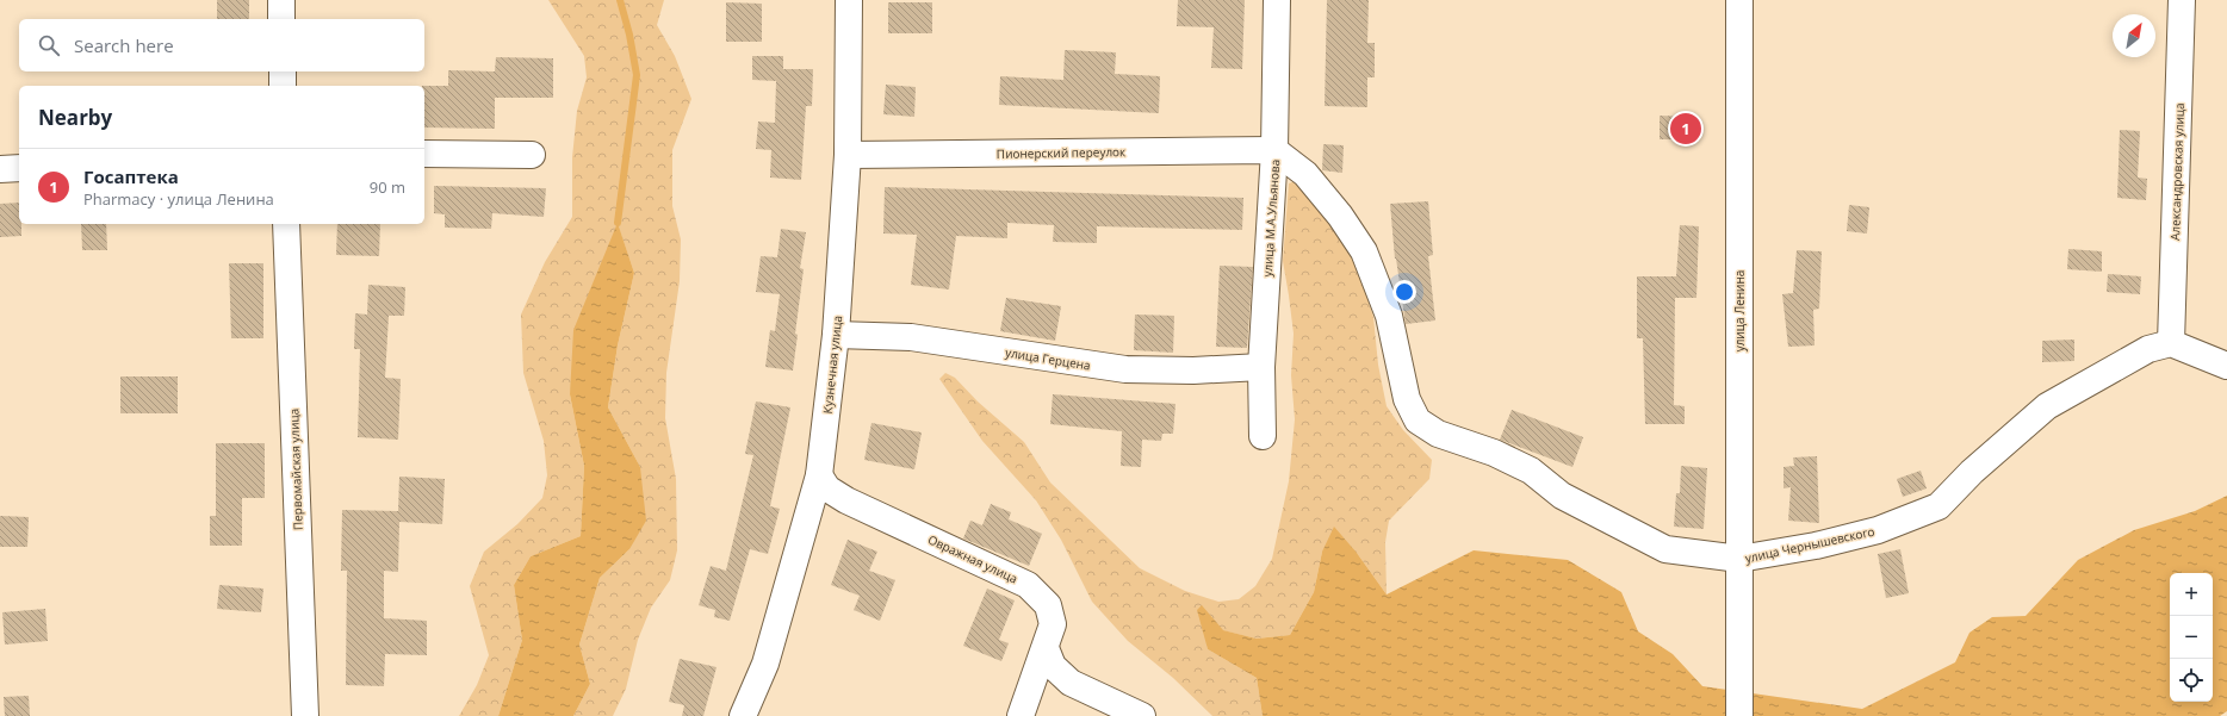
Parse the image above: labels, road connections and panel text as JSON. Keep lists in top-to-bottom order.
{
  "streets": {
    "street": [
      "Пионерский переулок",
      "Александровская улица",
      "улица М.А.Ульянова",
      "улица Ленина",
      "улица Герцена",
      "Кузнечная улица",
      "Первомайская улица",
      "улица Чернышевского",
      "Овражная улица"
    ]
  },
  "crossings": [
    ["Пионерский переулок", "улица М.А.Ульянова"],
    ["Пионерский переулок", "Кузнечная улица"],
    ["Пионерский переулок", "улица Чернышевского"],
    ["Александровская улица", "улица Чернышевского"],
    ["улица М.А.Ульянова", "улица Герцена"],
    ["улица М.А.Ульянова", "улица Чернышевского"],
    ["улица Ленина", "улица Чернышевского"],
    ["улица Герцена", "Кузнечная улица"],
    ["Кузнечная улица", "Овражная улица"]
  ],
  "north": "top right",
  "page": {
    "search": "Search here",
    "heading": "Nearby",
    "pins": "1",
    "list": [
      {
        "mark": "1",
        "name": "Госаптека",
        "note": "Pharmacy · улица Ленина",
        "value": "90 m"
      }
    ],
    "map_buttons": ["+", "−"]
  }
}
